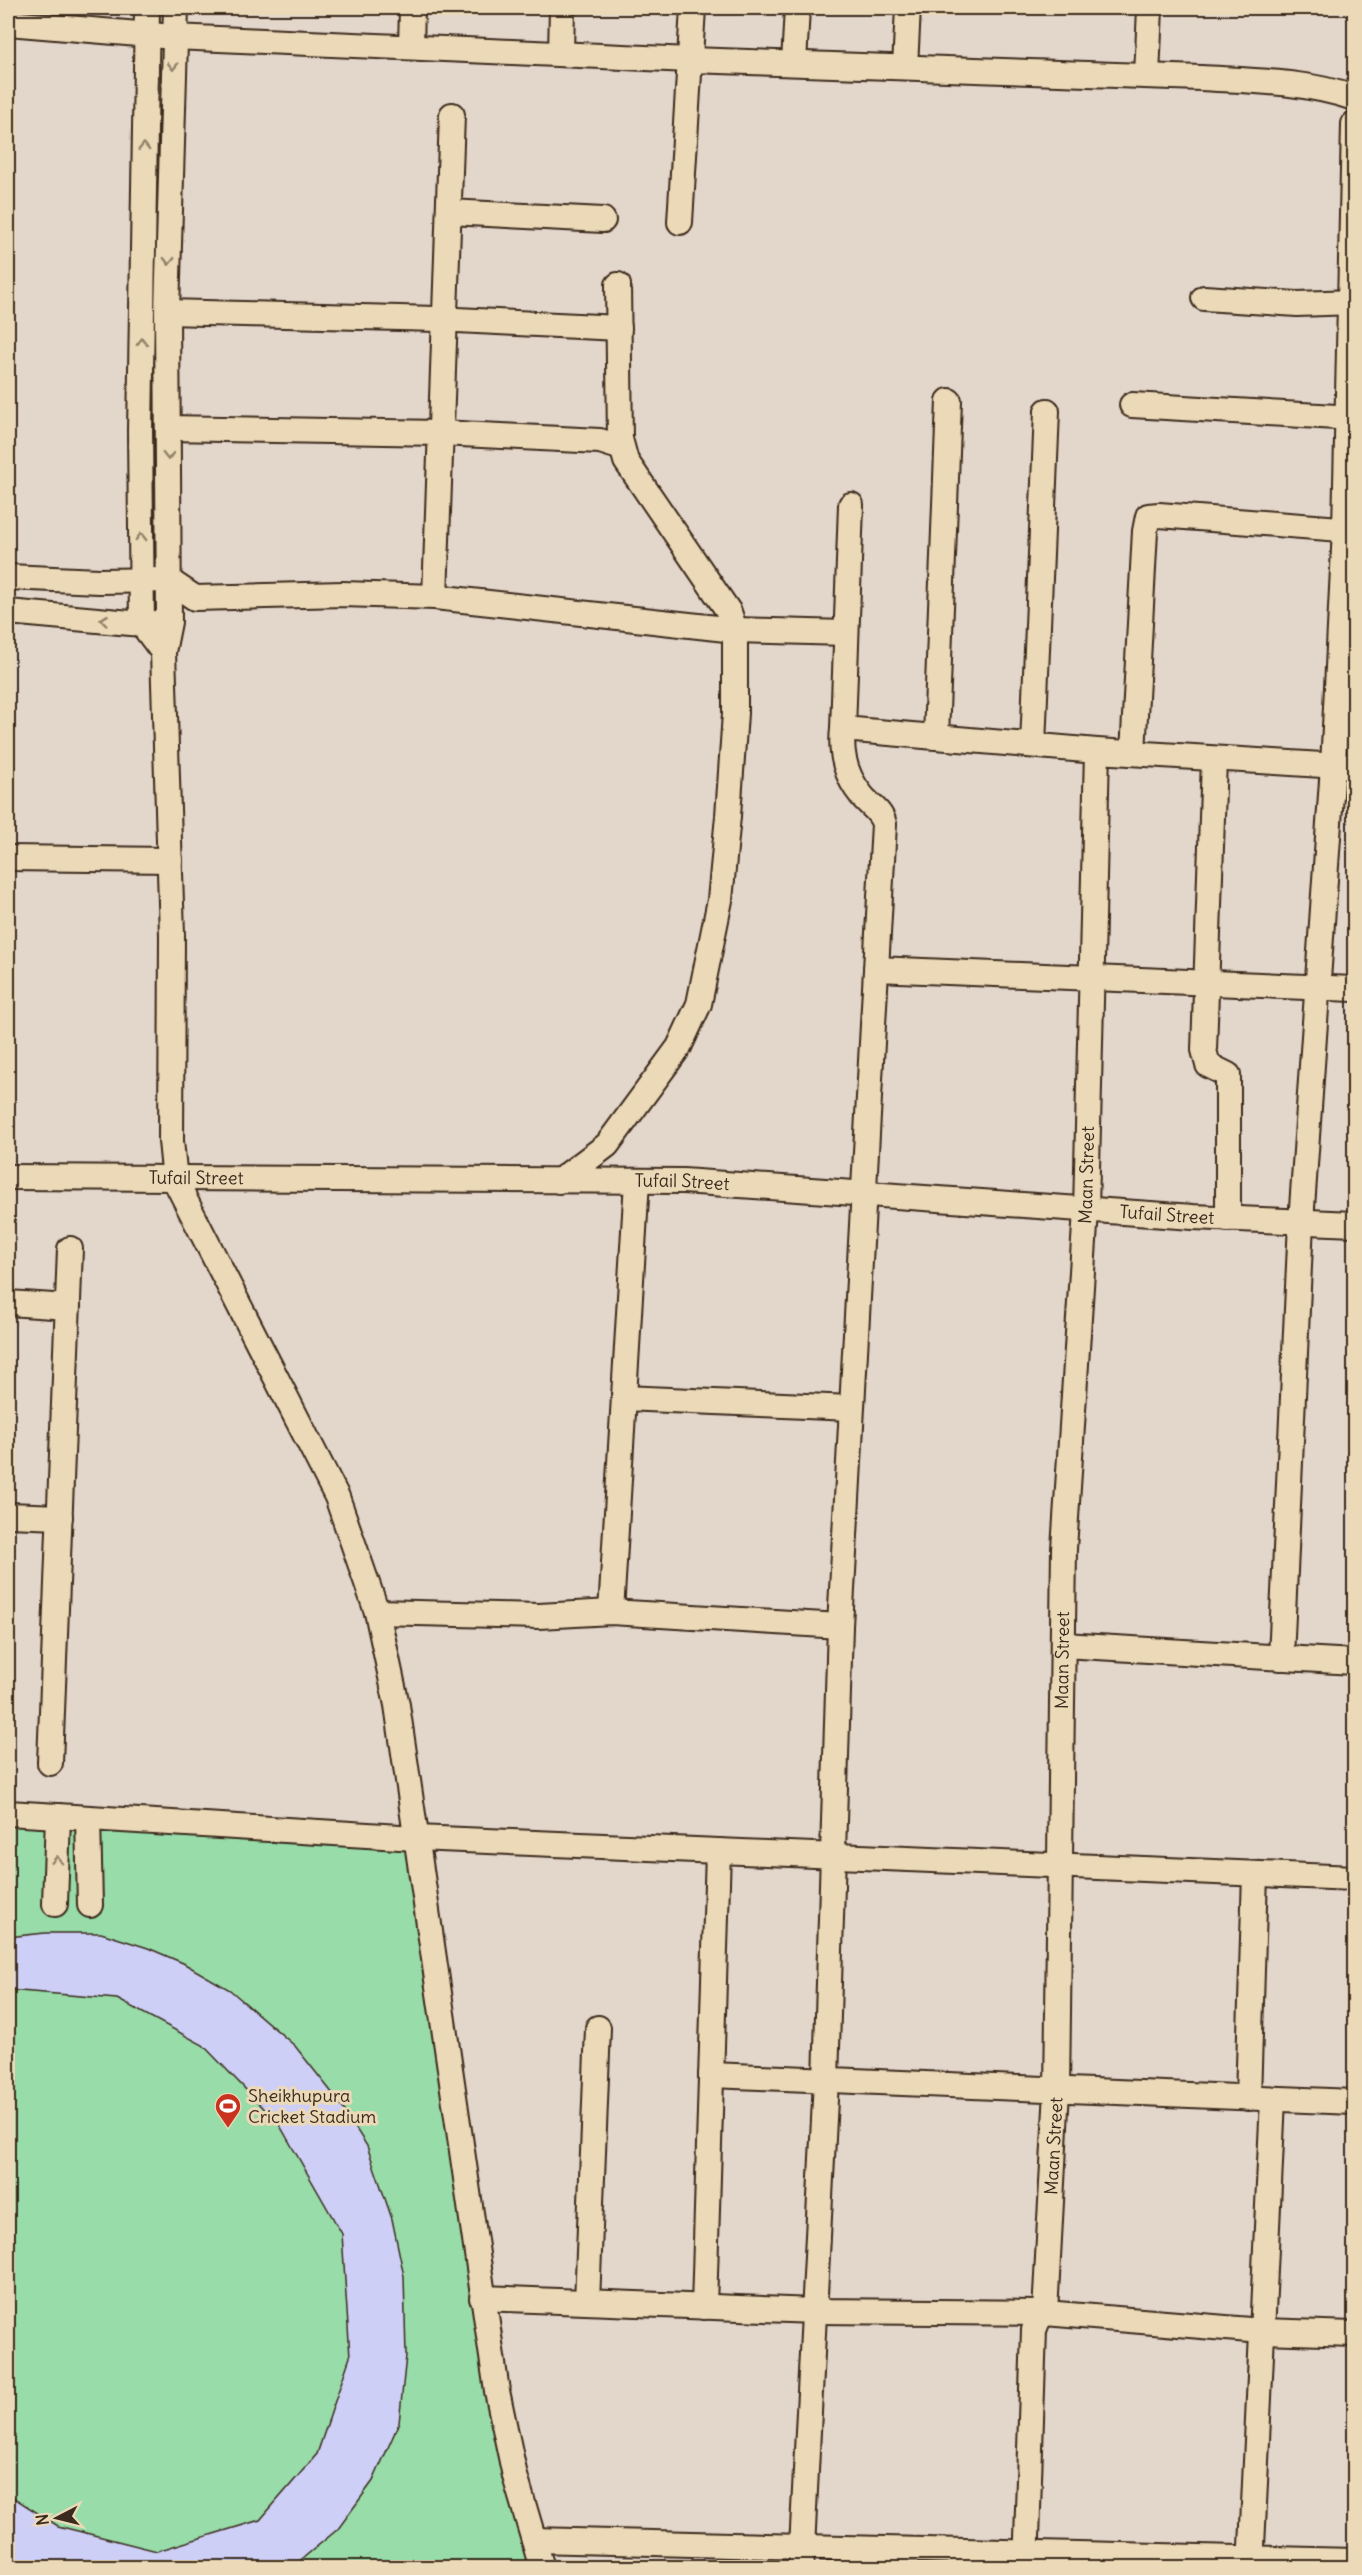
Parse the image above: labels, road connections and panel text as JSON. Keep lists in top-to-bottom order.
{
  "streets": {
    "street": ["Maan Street", "Tufail Street"]
  },
  "crossings": [
    ["Maan Street", "Tufail Street"]
  ],
  "places": {
    "sports": ["Sheikhupura Cricket Stadium"]
  },
  "north": "left"
}
